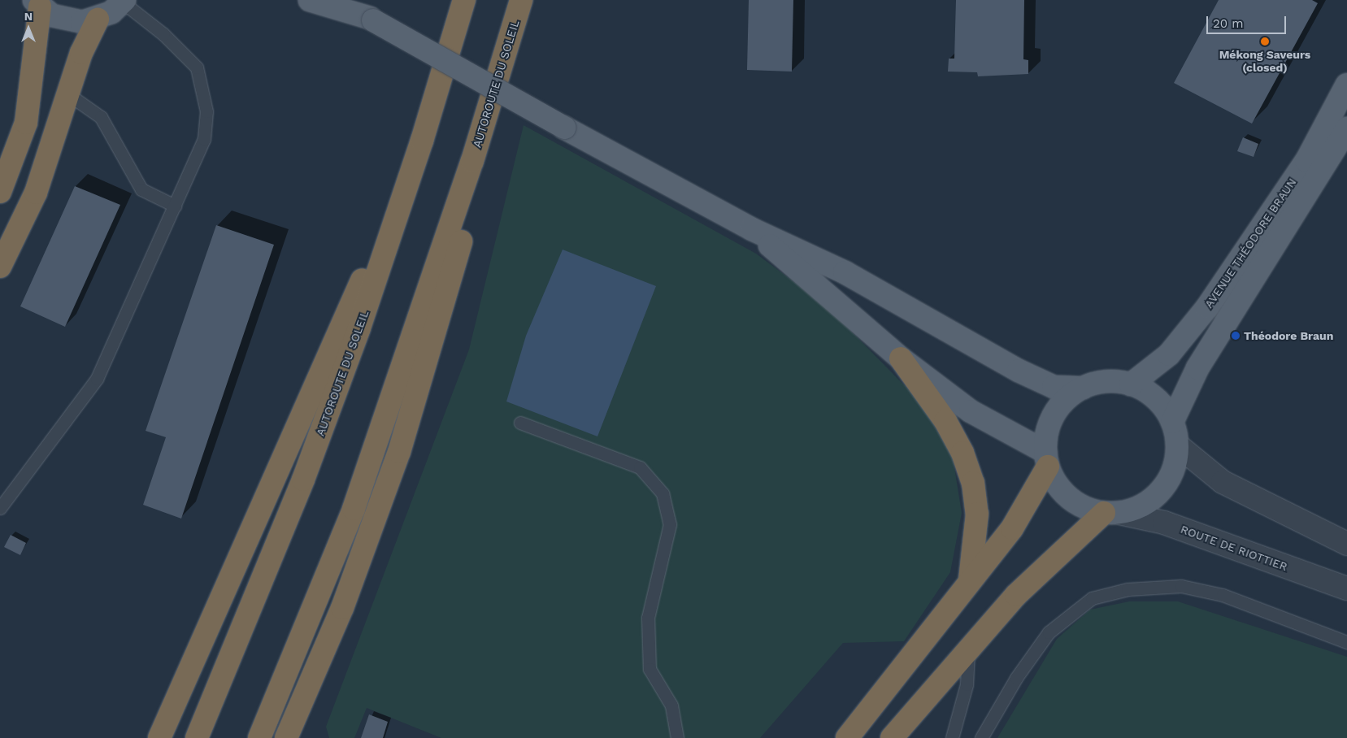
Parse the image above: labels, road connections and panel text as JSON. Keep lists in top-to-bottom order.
{
  "streets": {
    "highway": ["AUTOROUTE DU SOLEIL"],
    "main road": ["AVENUE THÉODORE BRAUN"],
    "street": ["ROUTE DE RIOTTIER"]
  },
  "crossings": [
    ["AVENUE THÉODORE BRAUN", "ROUTE DE RIOTTIER"]
  ],
  "places": ["Mékong Saveurs (closed)", "Théodore Braun"],
  "scale_bar": "20 m",
  "north": "top"
}
